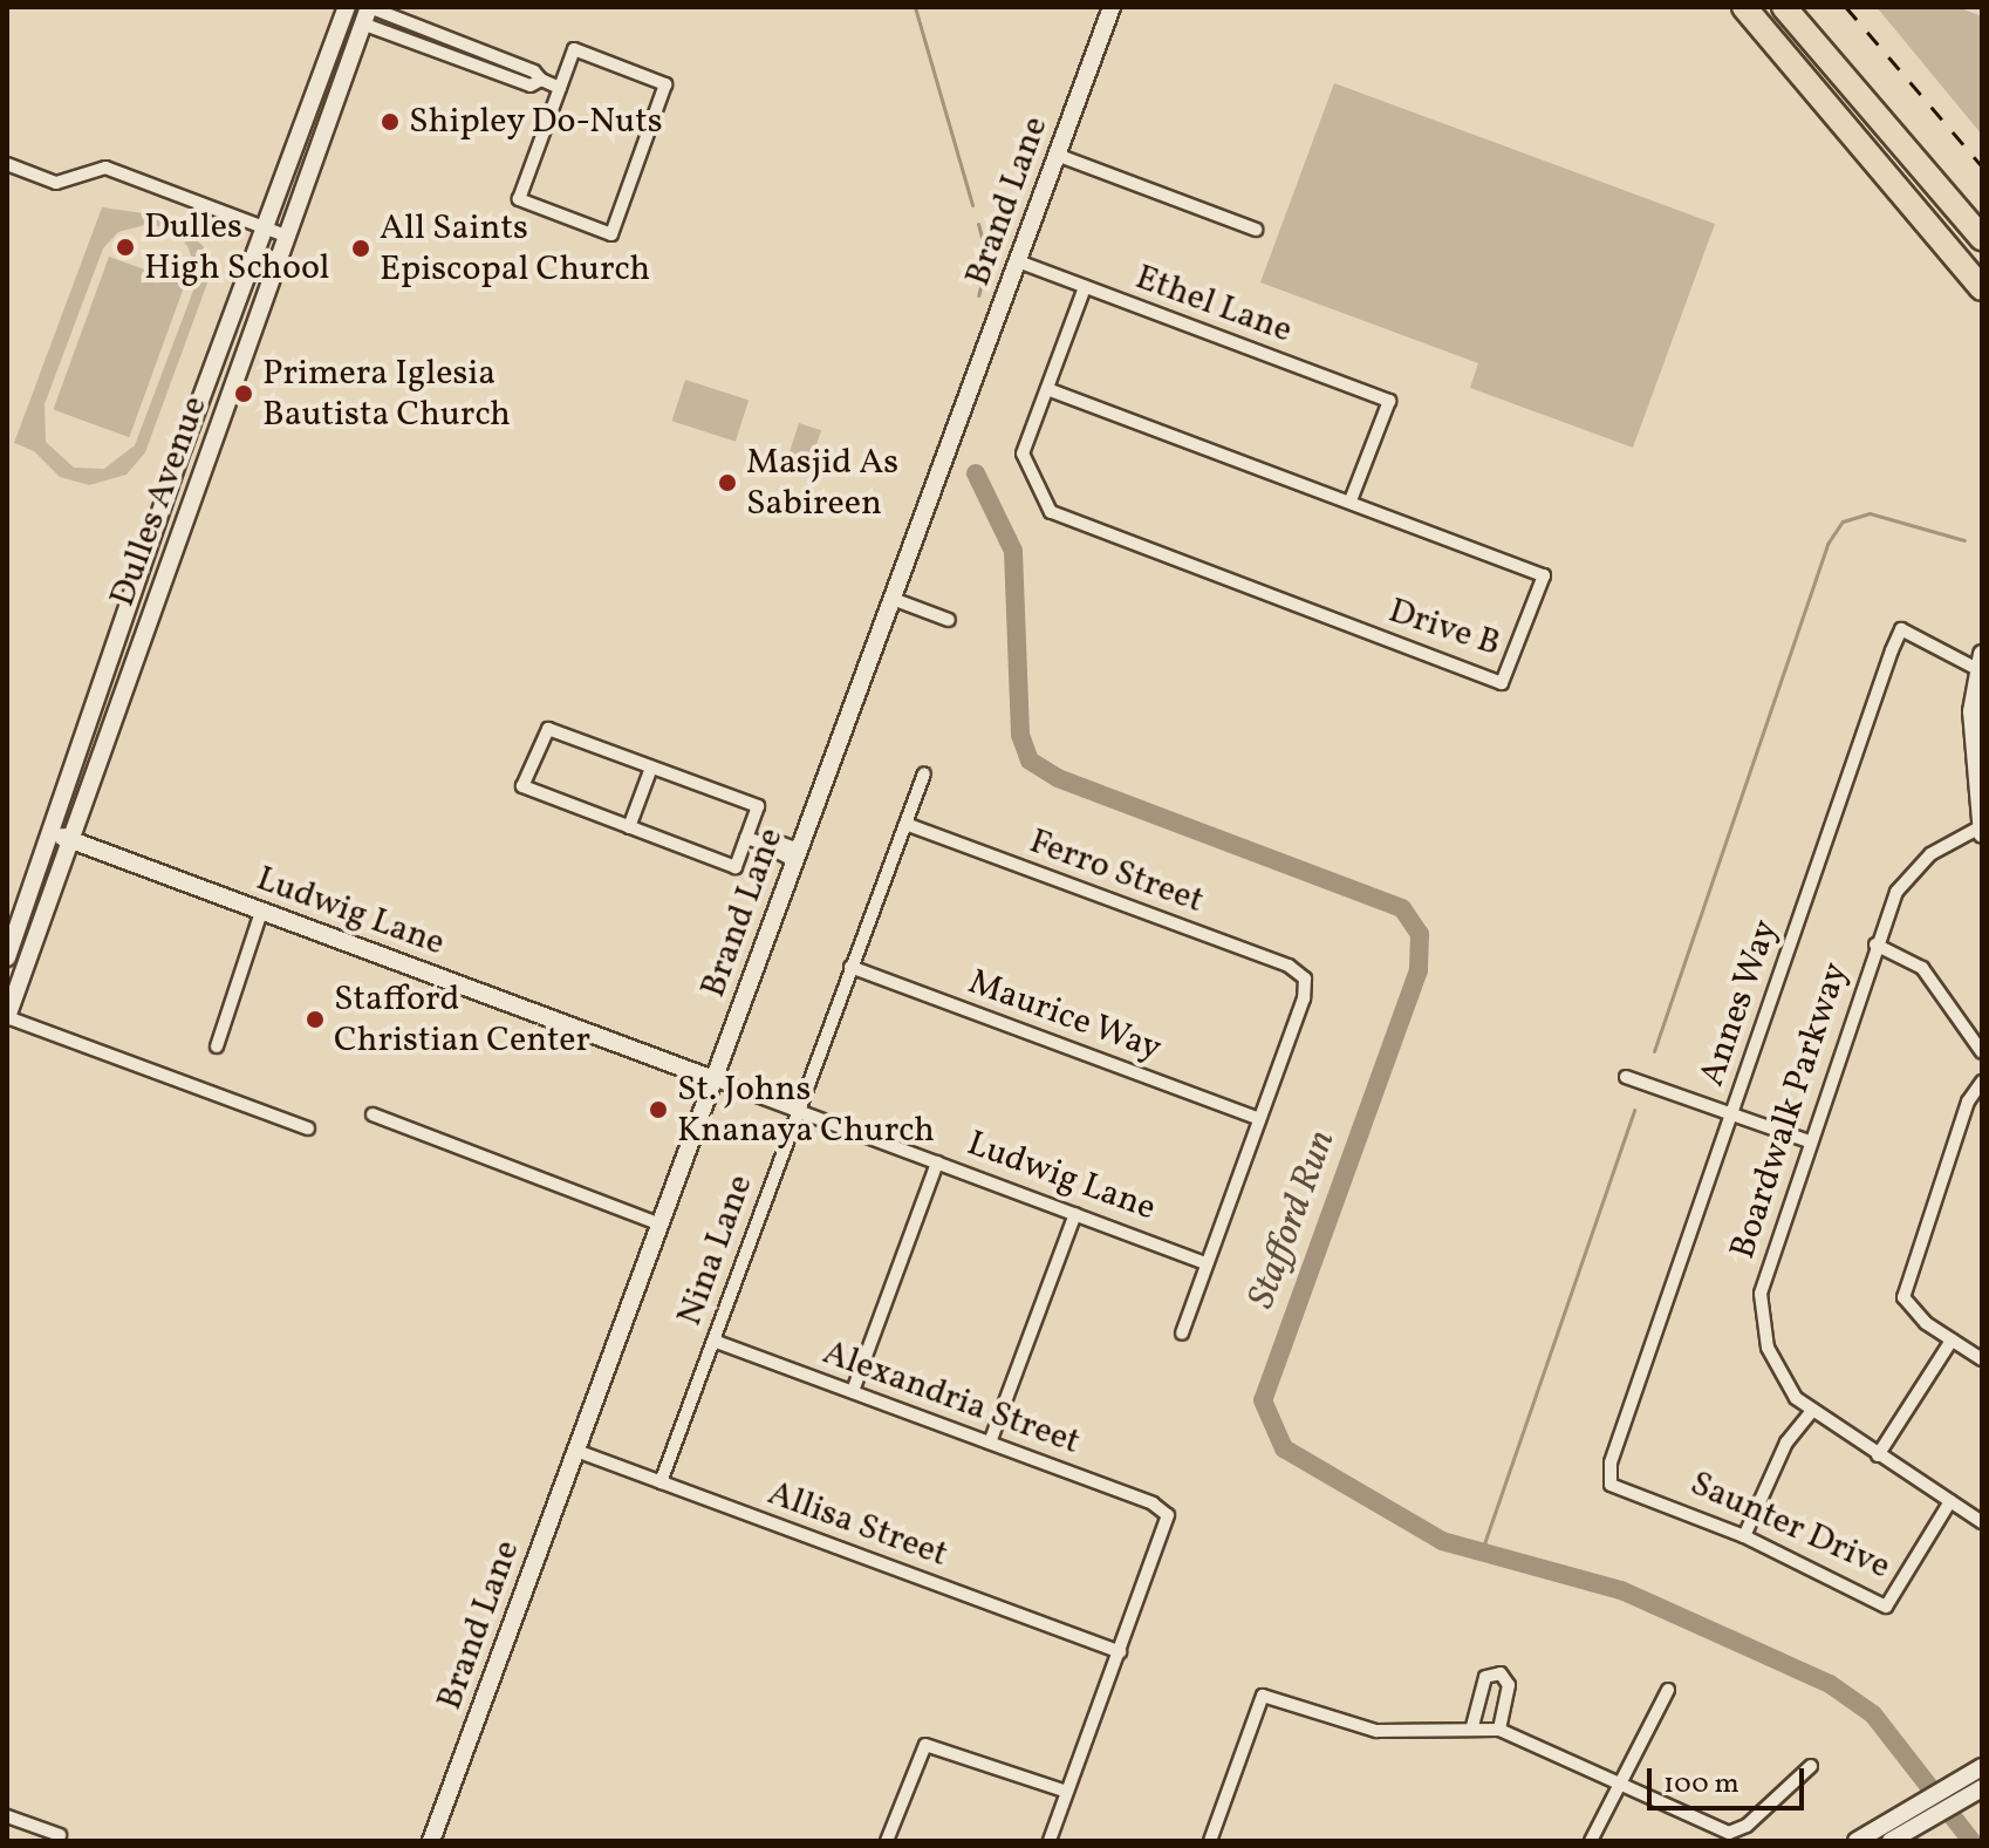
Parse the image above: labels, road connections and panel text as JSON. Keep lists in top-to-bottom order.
{
  "streets": {
    "street": [
      "Brand Lane",
      "Ethel Lane",
      "Dulles Avenue",
      "Drive B",
      "Ferro Street",
      "Ludwig Lane",
      "Annes Way",
      "Maurice Way",
      "Boardwalk Parkway",
      "Nina Lane",
      "Alexandria Street",
      "Allisa Street",
      "Saunter Drive"
    ]
  },
  "crossings": [
    ["Brand Lane", "Ethel Lane"],
    ["Brand Lane", "Ludwig Lane"],
    ["Brand Lane", "Allisa Street"],
    ["Ethel Lane", "Drive B"],
    ["Dulles Avenue", "Ludwig Lane"],
    ["Ferro Street", "Maurice Way"],
    ["Ferro Street", "Nina Lane"],
    ["Ludwig Lane", "Nina Lane"],
    ["Annes Way", "Saunter Drive"],
    ["Maurice Way", "Nina Lane"],
    ["Boardwalk Parkway", "Saunter Drive"],
    ["Nina Lane", "Alexandria Street"],
    ["Nina Lane", "Allisa Street"],
    ["Alexandria Street", "Allisa Street"]
  ],
  "water": ["Stafford Run"],
  "places": [
    "Shipley Do-Nuts",
    "Dulles High School",
    "All Saints Episcopal Church",
    "Primera Iglesia Bautista Church",
    "Masjid As Sabireen",
    "Stafford Christian Center",
    "St. Johns Knanaya Church"
  ],
  "scale_bar": "100 m"
}
